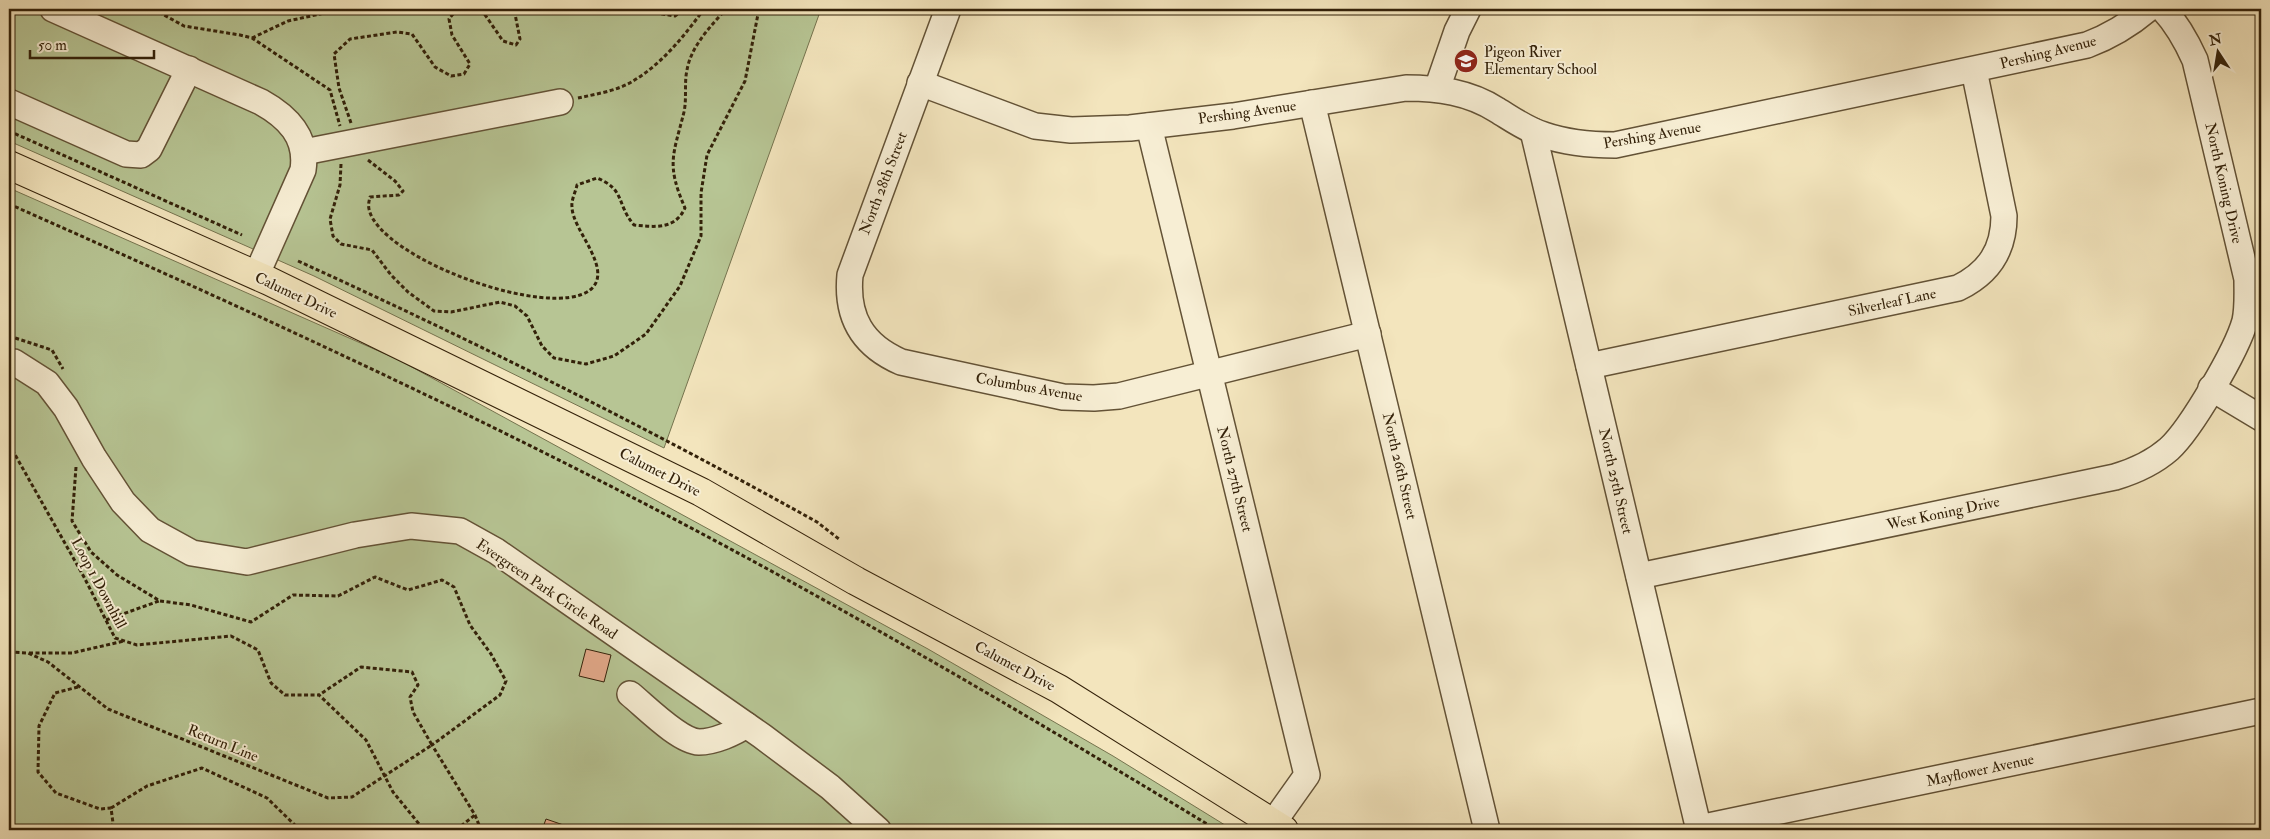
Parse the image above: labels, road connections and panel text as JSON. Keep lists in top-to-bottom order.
{
  "streets": {
    "main road": ["Calumet Drive"],
    "street": [
      "Pershing Avenue",
      "North 28th Street",
      "North Koning Drive",
      "Silverleaf Lane",
      "Columbus Avenue",
      "North 26th Street",
      "North 27th Street",
      "North 25th Street",
      "West Koning Drive",
      "Evergreen Park Circle Road",
      "Mayflower Avenue"
    ],
    "path": ["Loop 1 Downhill", "Return Line"]
  },
  "crossings": [
    ["Pershing Avenue", "North 28th Street"],
    ["Pershing Avenue", "Silverleaf Lane"],
    ["Pershing Avenue", "North 26th Street"],
    ["Pershing Avenue", "North 27th Street"],
    ["Pershing Avenue", "North 25th Street"],
    ["North 28th Street", "Columbus Avenue"],
    ["North Koning Drive", "West Koning Drive"],
    ["Calumet Drive", "North 27th Street"],
    ["Silverleaf Lane", "North 25th Street"],
    ["Columbus Avenue", "North 26th Street"],
    ["Columbus Avenue", "North 27th Street"],
    ["North 25th Street", "West Koning Drive"],
    ["North 25th Street", "Mayflower Avenue"]
  ],
  "places": {
    "school or university": ["Pigeon River Elementary School"]
  },
  "scale_bar": "50 m",
  "north": "top"
}
